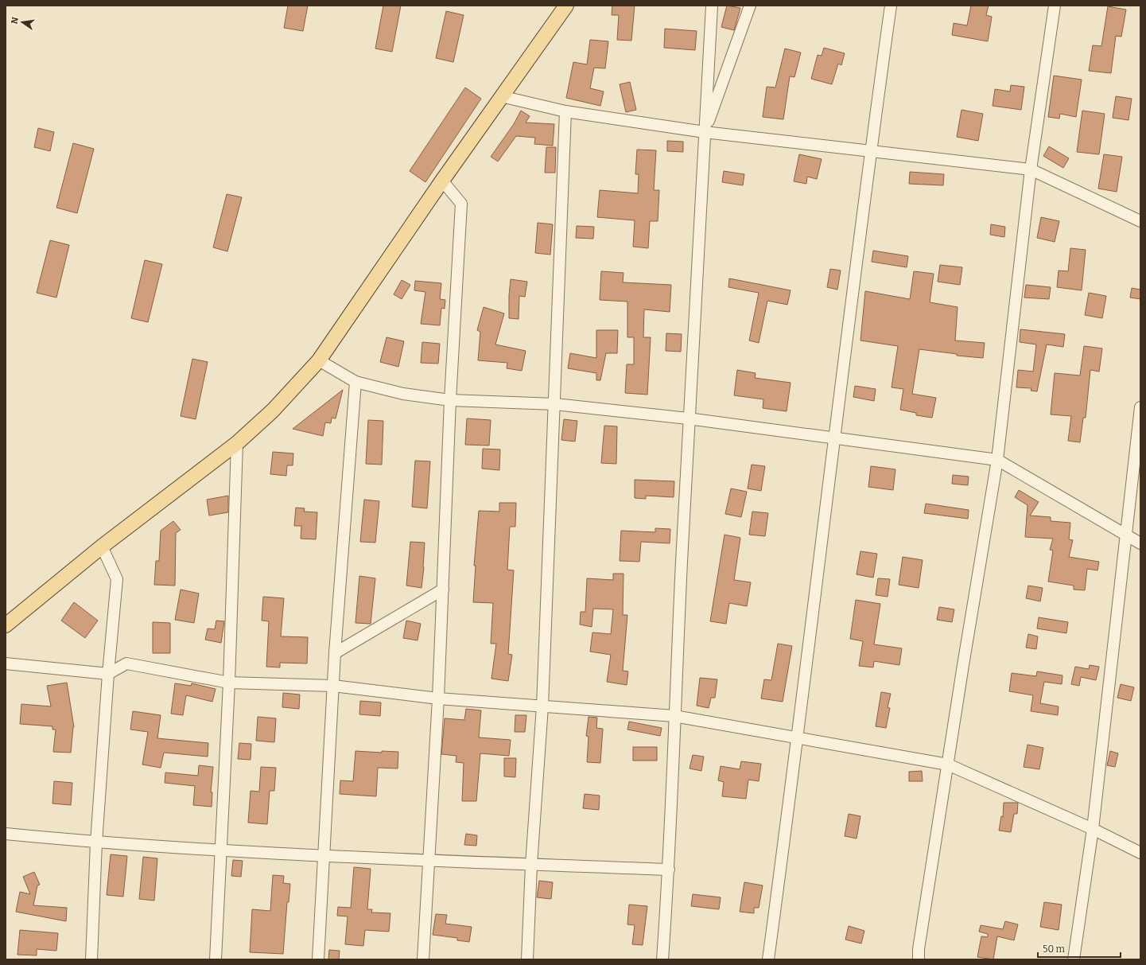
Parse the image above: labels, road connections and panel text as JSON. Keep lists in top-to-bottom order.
{
  "scale_bar": "50 m",
  "north": "left"
}
